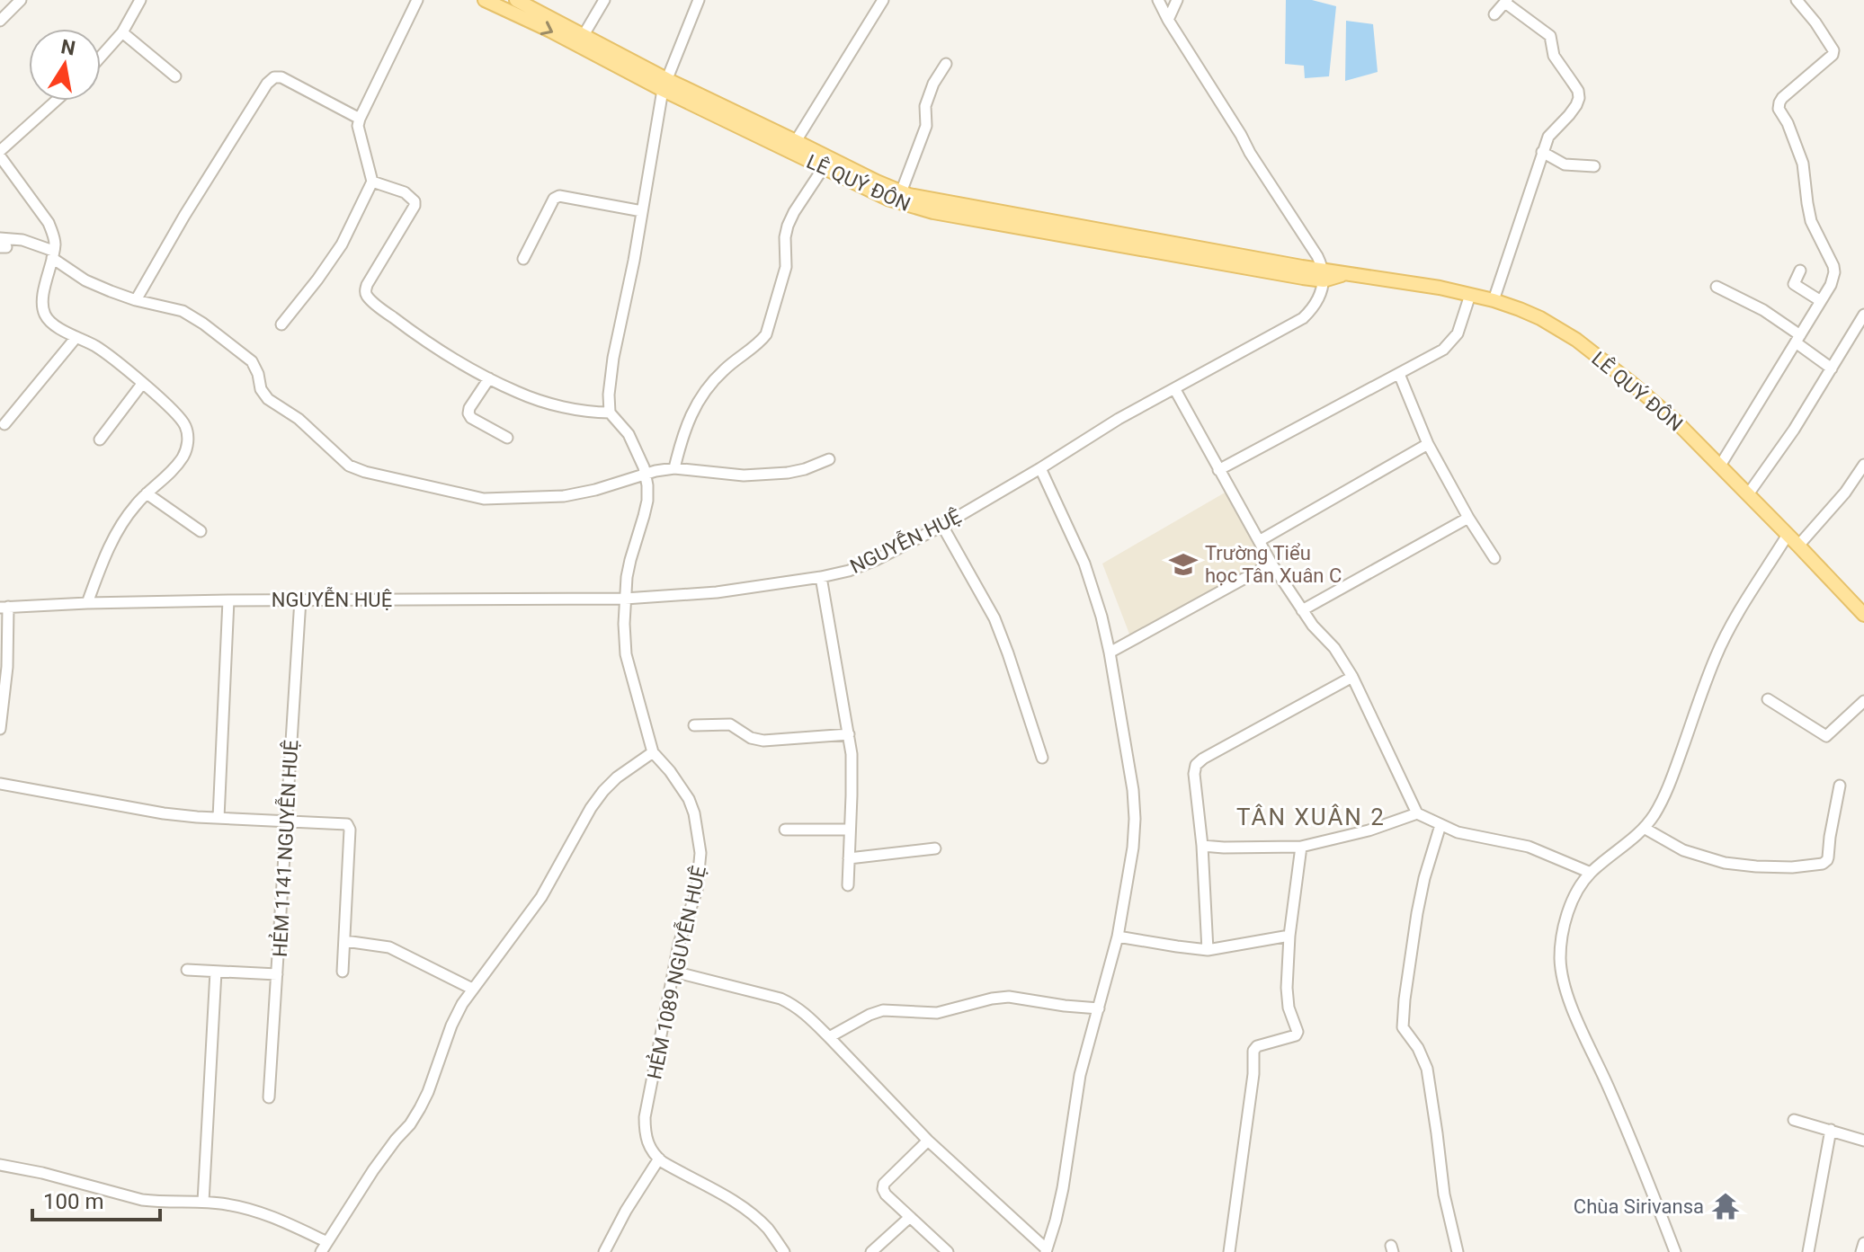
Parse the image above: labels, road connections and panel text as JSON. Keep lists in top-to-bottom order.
{
  "streets": {
    "main road": ["LÊ QUÝ ĐÔN"],
    "street": ["NGUYỄN HUỆ", "HẺM 1141 NGUYỄN HUỆ", "HẺM 1089 NGUYỄN HUỆ"]
  },
  "crossings": [
    ["LÊ QUÝ ĐÔN", "NGUYỄN HUỆ"],
    ["NGUYỄN HUỆ", "HẺM 1141 NGUYỄN HUỆ"],
    ["NGUYỄN HUỆ", "HẺM 1089 NGUYỄN HUỆ"]
  ],
  "districts": ["TÂN XUÂN 2"],
  "places": {
    "school or university": ["Trường Tiểu học Tân Xuân C"],
    "temple": ["Chùa Sirivansa"]
  },
  "scale_bar": "100 m",
  "north": "top"
}
